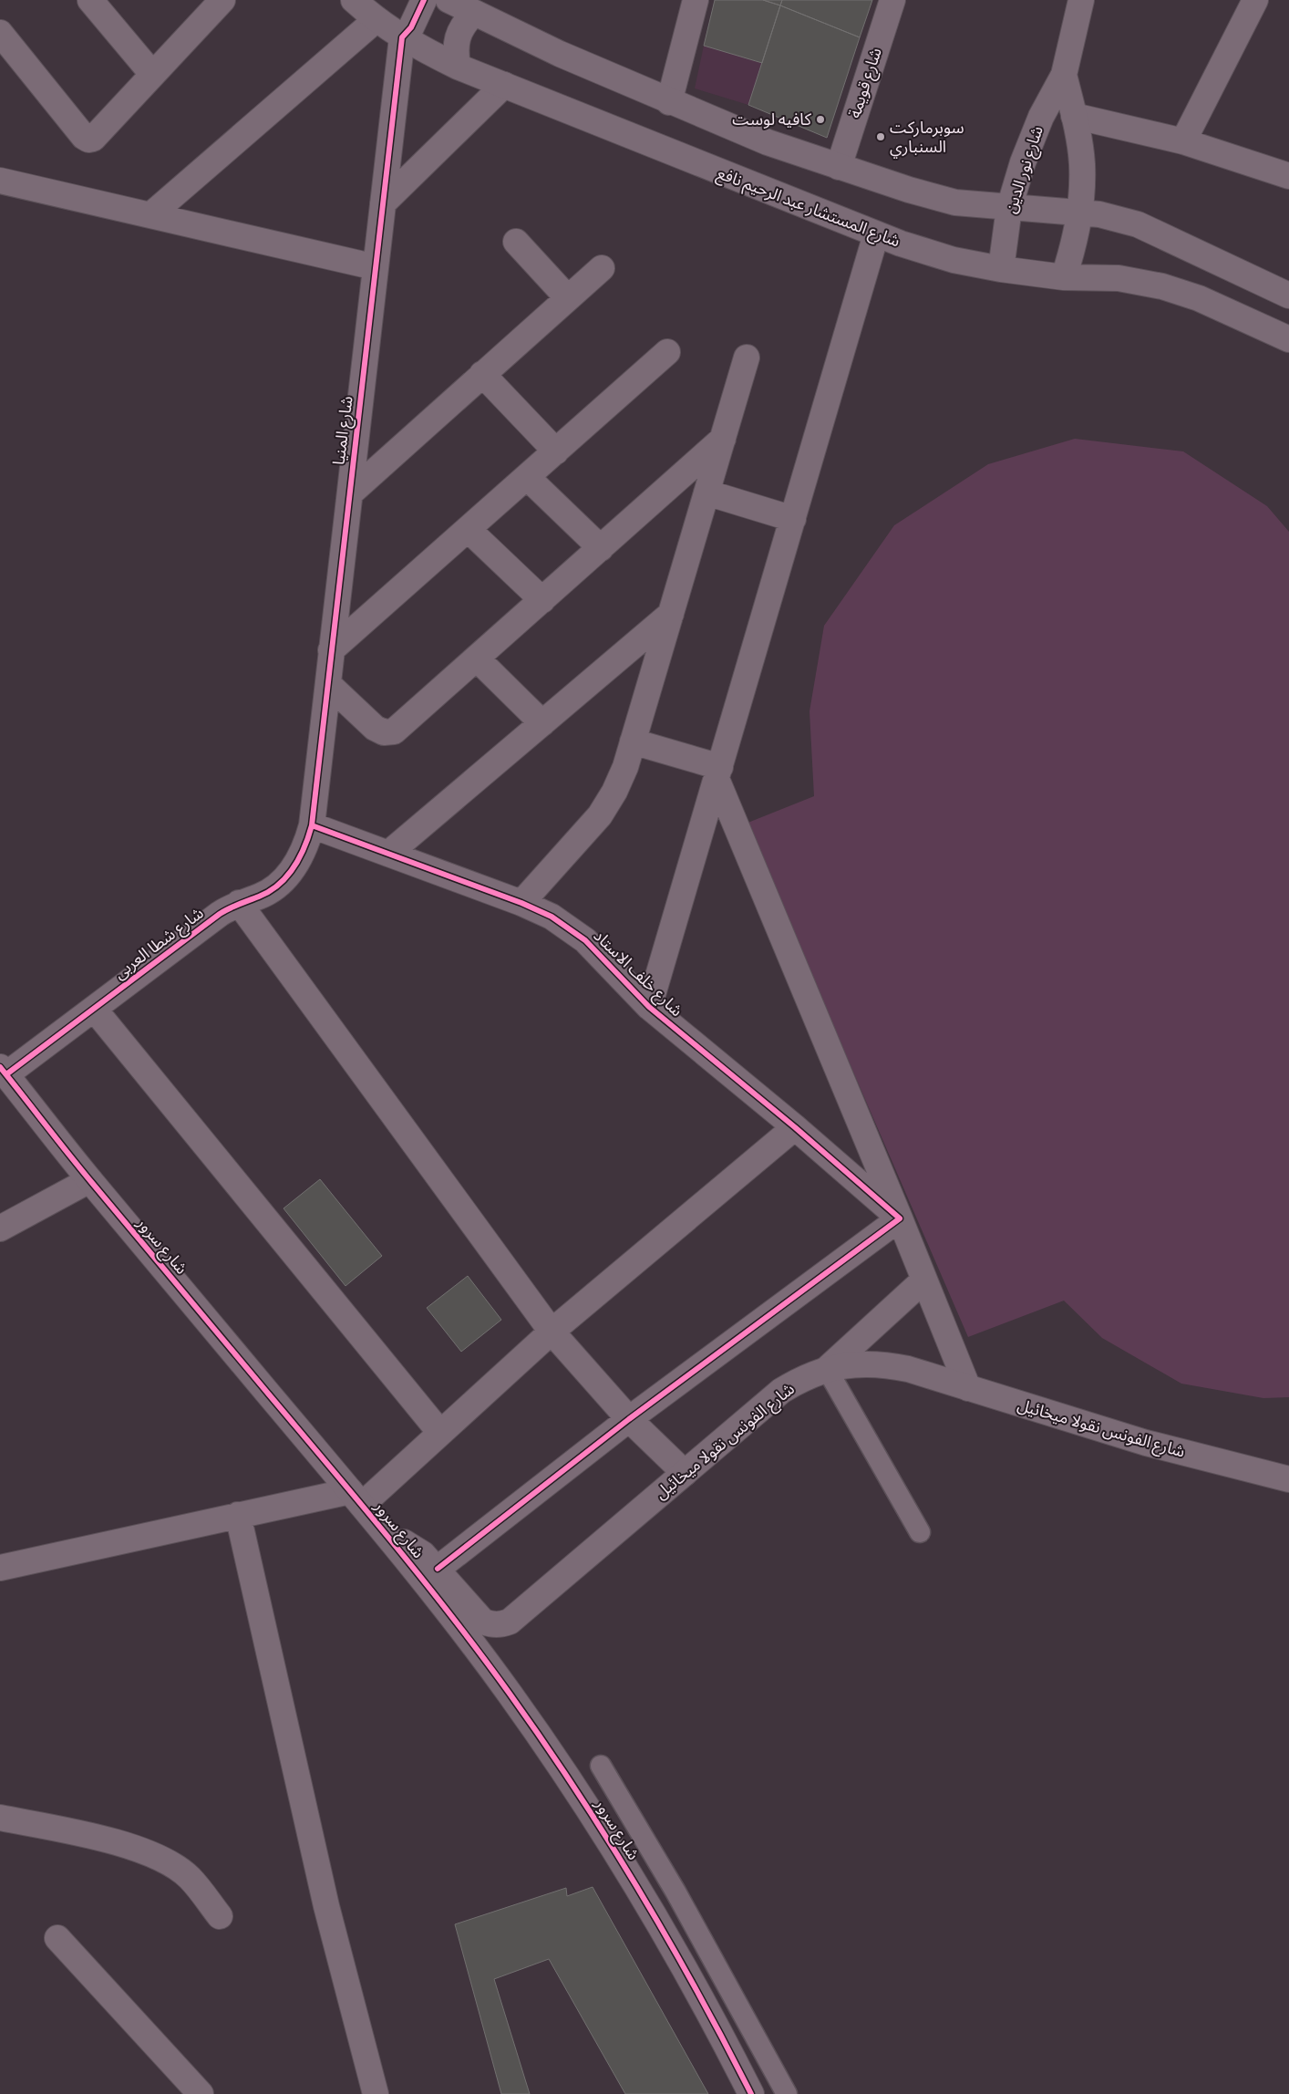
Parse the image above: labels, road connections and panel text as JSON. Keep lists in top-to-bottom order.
{
  "streets": {
    "street": [
      "شارع قويمة",
      "شارع نور الدين",
      "شارع المستشار عبد الرحيم نافع",
      "شارع المنيا",
      "شارع شطا العربى",
      "شارع خلف الاستاد",
      "شارع سرور",
      "شارع الفونس نقولا ميخائيل"
    ]
  },
  "crossings": [
    ["شارع نور الدين", "شارع المستشار عبد الرحيم نافع"],
    ["شارع المستشار عبد الرحيم نافع", "شارع المنيا"],
    ["شارع المنيا", "شارع شطا العربى"],
    ["شارع المنيا", "شارع خلف الاستاد"],
    ["شارع شطا العربى", "شارع خلف الاستاد"],
    ["شارع شطا العربى", "شارع سرور"],
    ["شارع سرور", "شارع الفونس نقولا ميخائيل"]
  ],
  "places": ["كافيه لوست", "سوبرماركت السنباري"]
}
